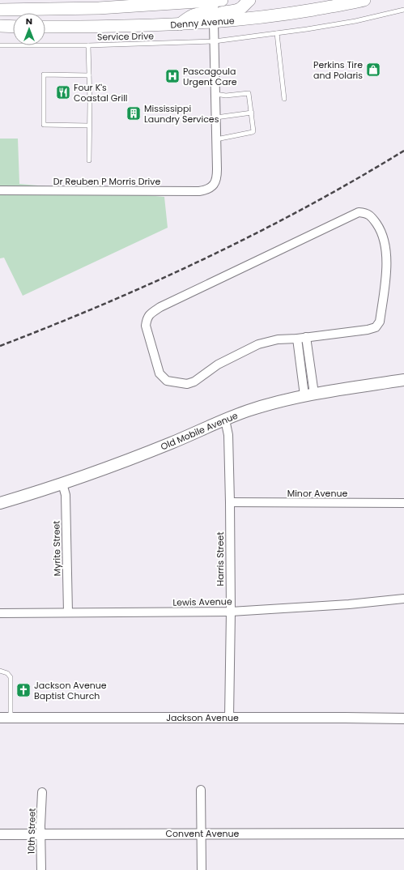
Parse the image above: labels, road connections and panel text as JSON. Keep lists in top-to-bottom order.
{
  "streets": {
    "main road": ["Denny Avenue", "Old Mobile Avenue"],
    "street": [
      "Dr Reuben P Morris Drive",
      "Minor Avenue",
      "Myrite Street",
      "Harris Street",
      "Lewis Avenue",
      "Jackson Avenue",
      "10th Street",
      "Convent Avenue"
    ],
    "lane": ["Service Drive"]
  },
  "crossings": [
    ["Old Mobile Avenue", "Myrite Street"],
    ["Old Mobile Avenue", "Harris Street"],
    ["Minor Avenue", "Harris Street"],
    ["Myrite Street", "Lewis Avenue"],
    ["Harris Street", "Lewis Avenue"],
    ["Harris Street", "Jackson Avenue"],
    ["10th Street", "Convent Avenue"]
  ],
  "places": {
    "shop": ["Perkins Tire and Polaris"],
    "hospital": ["Pascagoula Urgent Care"],
    "restaurant": ["Four K's Coastal Grill"],
    "building": ["Mississippi Laundry Services"],
    "church": ["Jackson Avenue Baptist Church"]
  },
  "north": "top"
}
